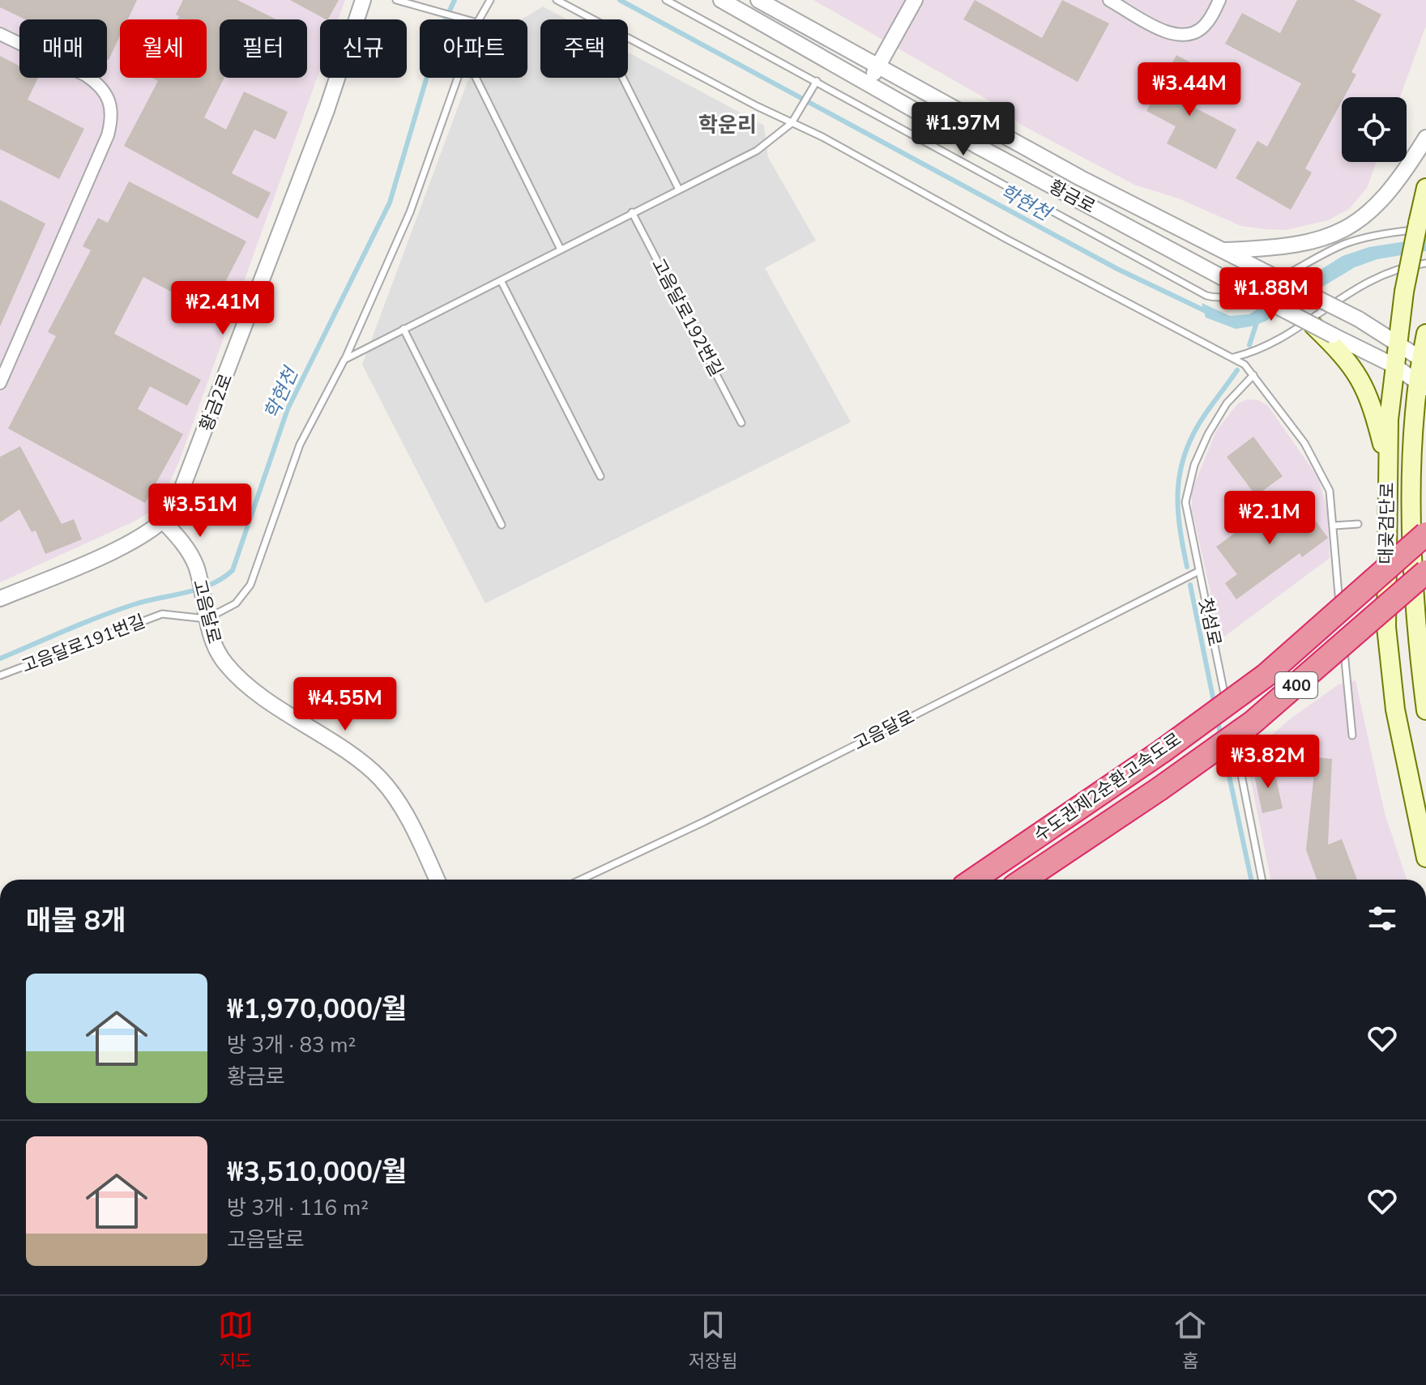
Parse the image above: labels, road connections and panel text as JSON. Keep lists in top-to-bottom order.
{
  "streets": {
    "highway": ["400", "수도권제2순환고속도로"],
    "main road": ["대곶검단로"],
    "street": ["황금로", "황금2로", "고음달로"],
    "lane": ["고음달로192번길", "첫섬로", "고음달로191번길"]
  },
  "crossings": [
    ["황금로", "대곶검단로"],
    ["황금2로", "고음달로"],
    ["고음달로", "첫섬로"],
    ["고음달로", "고음달로191번길"]
  ],
  "districts": ["학운리"],
  "water": ["학현천"],
  "page": {
    "chip": [
      "매매",
      "월세",
      "필터",
      "신규",
      "아파트",
      "주택"
    ],
    "price": [
      "₩3.44M",
      "₩1.97M",
      "₩1.88M",
      "₩2.41M",
      "₩3.51M",
      "₩2.1M",
      "₩4.55M",
      "₩3.82M"
    ],
    "heading": "매물 8개",
    "list": [
      {
        "name": "₩1,970,000/월",
        "note": "방 3개 · 83 m² · 황금로"
      },
      {
        "name": "₩3,510,000/월",
        "note": "방 3개 · 116 m² · 고음달로"
      }
    ],
    "tabs": ["지도", "저장됨", "홈"]
  }
}
